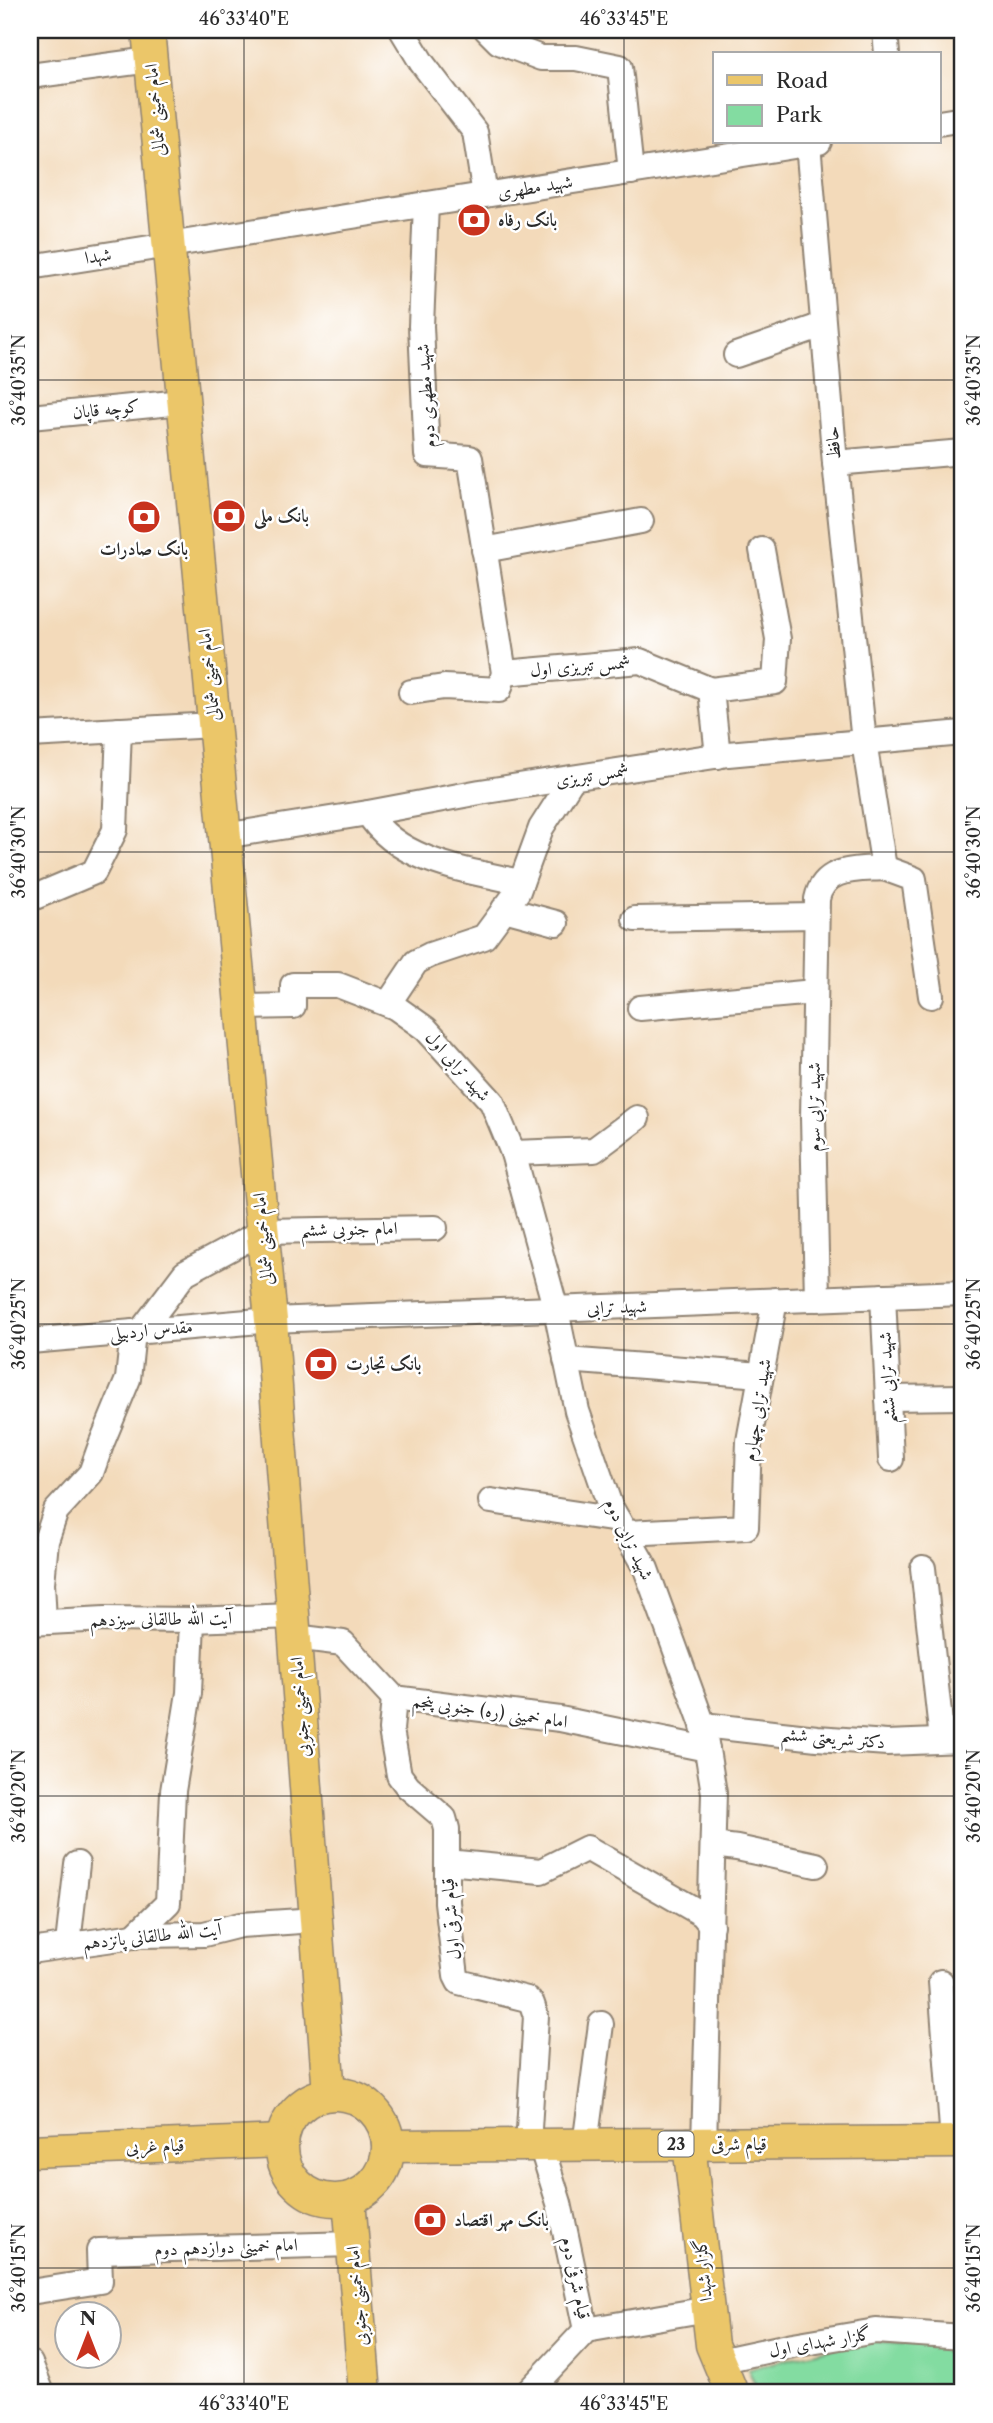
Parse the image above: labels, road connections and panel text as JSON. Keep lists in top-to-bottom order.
{
  "streets": {
    "main road": [
      "امام خمینی شمالی",
      "امام خمینی جنوبی",
      "23",
      "قیام شرقی",
      "قیام غربی",
      "گلزار شهدا"
    ],
    "street": [
      "شهید مطهری",
      "شهدا",
      "شهید مطهری دوم",
      "کوچه قاپان",
      "حافظ",
      "شمس تبریزی اول",
      "شمس تبریزی",
      "شهید ترابی اول",
      "شهید ترابی سوم",
      "امام جنوبی ششم",
      "شهید ترابی",
      "مقدس اردبیلی",
      "شهید ترابی ششم",
      "شهید ترابی چهارم",
      "شهید ترابی دوم",
      "آیت الله طالقانی سیزدهم",
      "امام خمینی (ره) جنوبی پنجم",
      "دکتر شریعتی ششم",
      "قیام شرقی اول",
      "آیت الله طالقانی پانزدهم",
      "امام خمینی دوازدهم دوم",
      "قیام شرقی دوم",
      "گلزار شهدای اول"
    ]
  },
  "crossings": [
    ["امام خمینی شمالی", "شهید مطهری"],
    ["امام خمینی شمالی", "شهدا"],
    ["امام خمینی شمالی", "کوچه قاپان"],
    ["امام خمینی شمالی", "شمس تبریزی"],
    ["امام خمینی شمالی", "شهید ترابی اول"],
    ["امام خمینی شمالی", "امام جنوبی ششم"],
    ["امام خمینی شمالی", "شهید ترابی"],
    ["امام خمینی شمالی", "مقدس اردبیلی"],
    ["امام خمینی شمالی", "امام خمینی جنوبی"],
    ["شهید مطهری", "شهدا"],
    ["شهید مطهری", "شهید مطهری دوم"],
    ["شهید مطهری دوم", "شمس تبریزی اول"],
    ["حافظ", "شمس تبریزی"],
    ["حافظ", "شهید ترابی سوم"],
    ["شهید ترابی اول", "شهید ترابی"],
    ["شهید ترابی اول", "شهید ترابی دوم"],
    ["شهید ترابی سوم", "شهید ترابی"],
    ["شهید ترابی", "مقدس اردبیلی"],
    ["شهید ترابی", "شهید ترابی ششم"],
    ["شهید ترابی", "شهید ترابی چهارم"],
    ["شهید ترابی", "شهید ترابی دوم"],
    ["شهید ترابی", "امام خمینی جنوبی"],
    ["مقدس اردبیلی", "امام خمینی جنوبی"],
    ["شهید ترابی چهارم", "شهید ترابی دوم"],
    ["شهید ترابی دوم", "امام خمینی (ره) جنوبی پنجم"],
    ["شهید ترابی دوم", "دکتر شریعتی ششم"],
    ["شهید ترابی دوم", "قیام شرقی"],
    ["شهید ترابی دوم", "گلزار شهدا"],
    ["آیت الله طالقانی سیزدهم", "امام خمینی جنوبی"],
    ["آیت الله طالقانی سیزدهم", "امام خمینی (ره) جنوبی پنجم"],
    ["امام خمینی جنوبی", "امام خمینی (ره) جنوبی پنجم"],
    ["امام خمینی جنوبی", "آیت الله طالقانی پانزدهم"],
    ["امام خمینی جنوبی", "قیام شرقی"],
    ["امام خمینی جنوبی", "قیام غربی"],
    ["امام خمینی جنوبی", "امام خمینی دوازدهم دوم"],
    ["امام خمینی (ره) جنوبی پنجم", "دکتر شریعتی ششم"],
    ["امام خمینی (ره) جنوبی پنجم", "قیام شرقی اول"],
    ["قیام شرقی اول", "قیام شرقی"],
    ["قیام شرقی اول", "قیام شرقی دوم"],
    ["قیام شرقی", "قیام غربی"],
    ["قیام شرقی", "گلزار شهدا"],
    ["قیام شرقی", "قیام شرقی دوم"],
    ["گلزار شهدا", "گلزار شهدای اول"]
  ],
  "places": {
    "bank": [
      "بانک رفاه",
      "بانک ملی",
      "بانک صادرات",
      "بانک تجارت",
      "بانک مهر اقتصاد"
    ]
  },
  "legend": ["Road", "Park"],
  "north": "top",
  "coordinates": [
    "46°33'40\"E",
    "46°33'45\"E",
    "36°40'35\"N",
    "36°40'30\"N",
    "36°40'25\"N",
    "36°40'20\"N",
    "36°40'15\"N"
  ]
}
